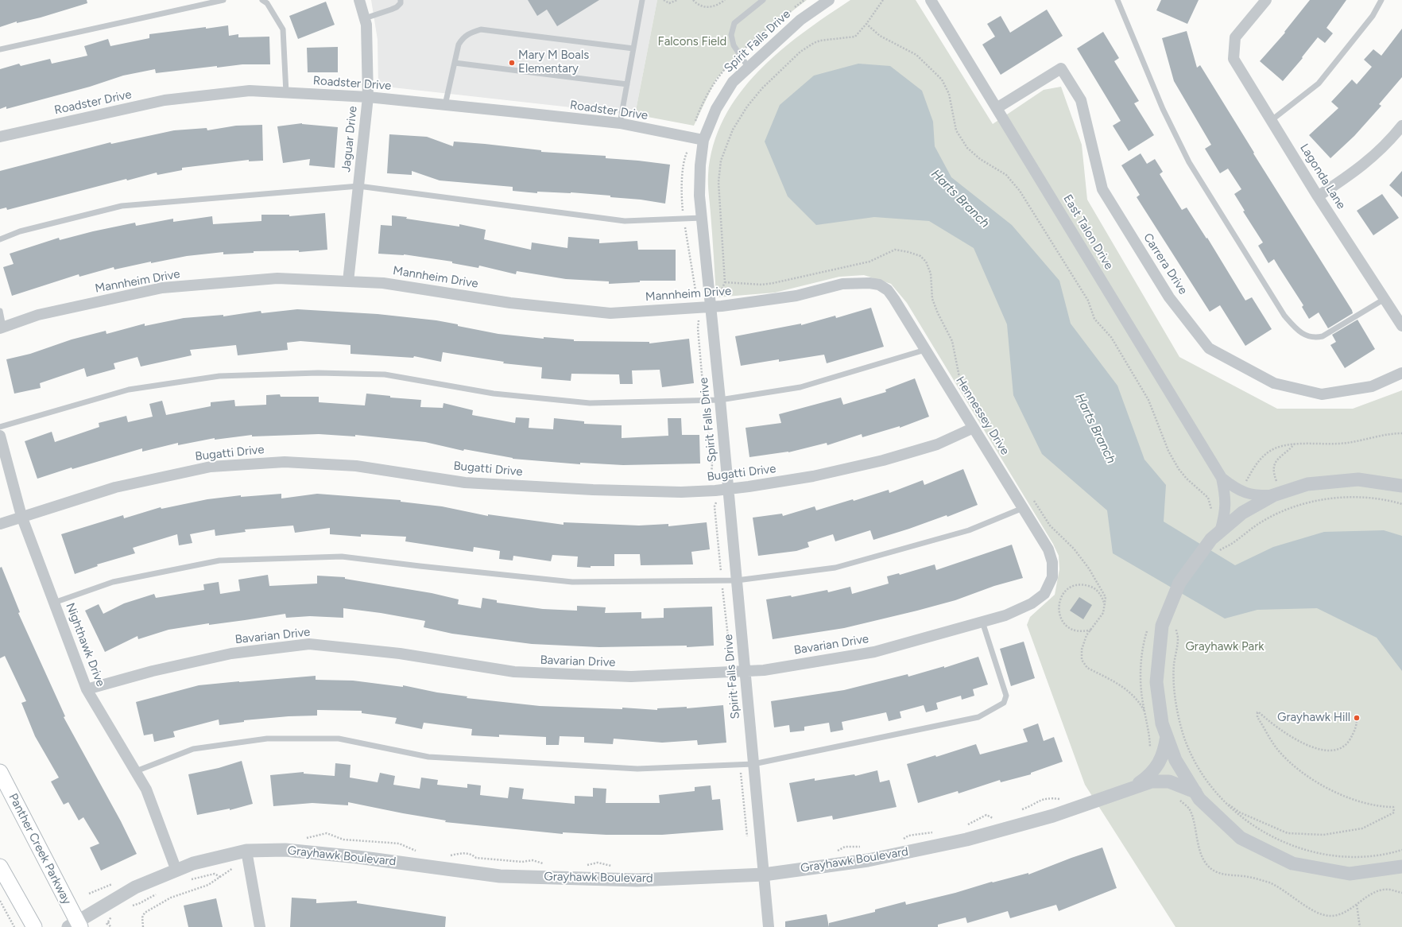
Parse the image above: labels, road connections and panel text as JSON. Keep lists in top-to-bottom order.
{
  "streets": {
    "main road": ["Panther Creek Parkway"],
    "street": [
      "Spirit Falls Drive",
      "Roadster Drive",
      "Jaguar Drive",
      "Lagonda Lane",
      "East Talon Drive",
      "Carrera Drive",
      "Mannheim Drive",
      "Hennessey Drive",
      "Bugatti Drive",
      "Bavarian Drive",
      "Nighthawk Drive",
      "Grayhawk Boulevard"
    ]
  },
  "crossings": [
    ["Spirit Falls Drive", "Roadster Drive"],
    ["Spirit Falls Drive", "Mannheim Drive"],
    ["Spirit Falls Drive", "Bugatti Drive"],
    ["Spirit Falls Drive", "Bavarian Drive"],
    ["Spirit Falls Drive", "Grayhawk Boulevard"],
    ["Roadster Drive", "Jaguar Drive"],
    ["Jaguar Drive", "Mannheim Drive"],
    ["East Talon Drive", "Carrera Drive"],
    ["Mannheim Drive", "Hennessey Drive"],
    ["Hennessey Drive", "Bugatti Drive"],
    ["Hennessey Drive", "Bavarian Drive"],
    ["Bugatti Drive", "Nighthawk Drive"],
    ["Bavarian Drive", "Nighthawk Drive"],
    ["Nighthawk Drive", "Grayhawk Boulevard"],
    ["Panther Creek Parkway", "Grayhawk Boulevard"]
  ],
  "water": ["Harts Branch"],
  "parks": ["Falcons Field", "Grayhawk Park"],
  "places": ["Mary M Boals Elementary", "Grayhawk Hill"]
}
